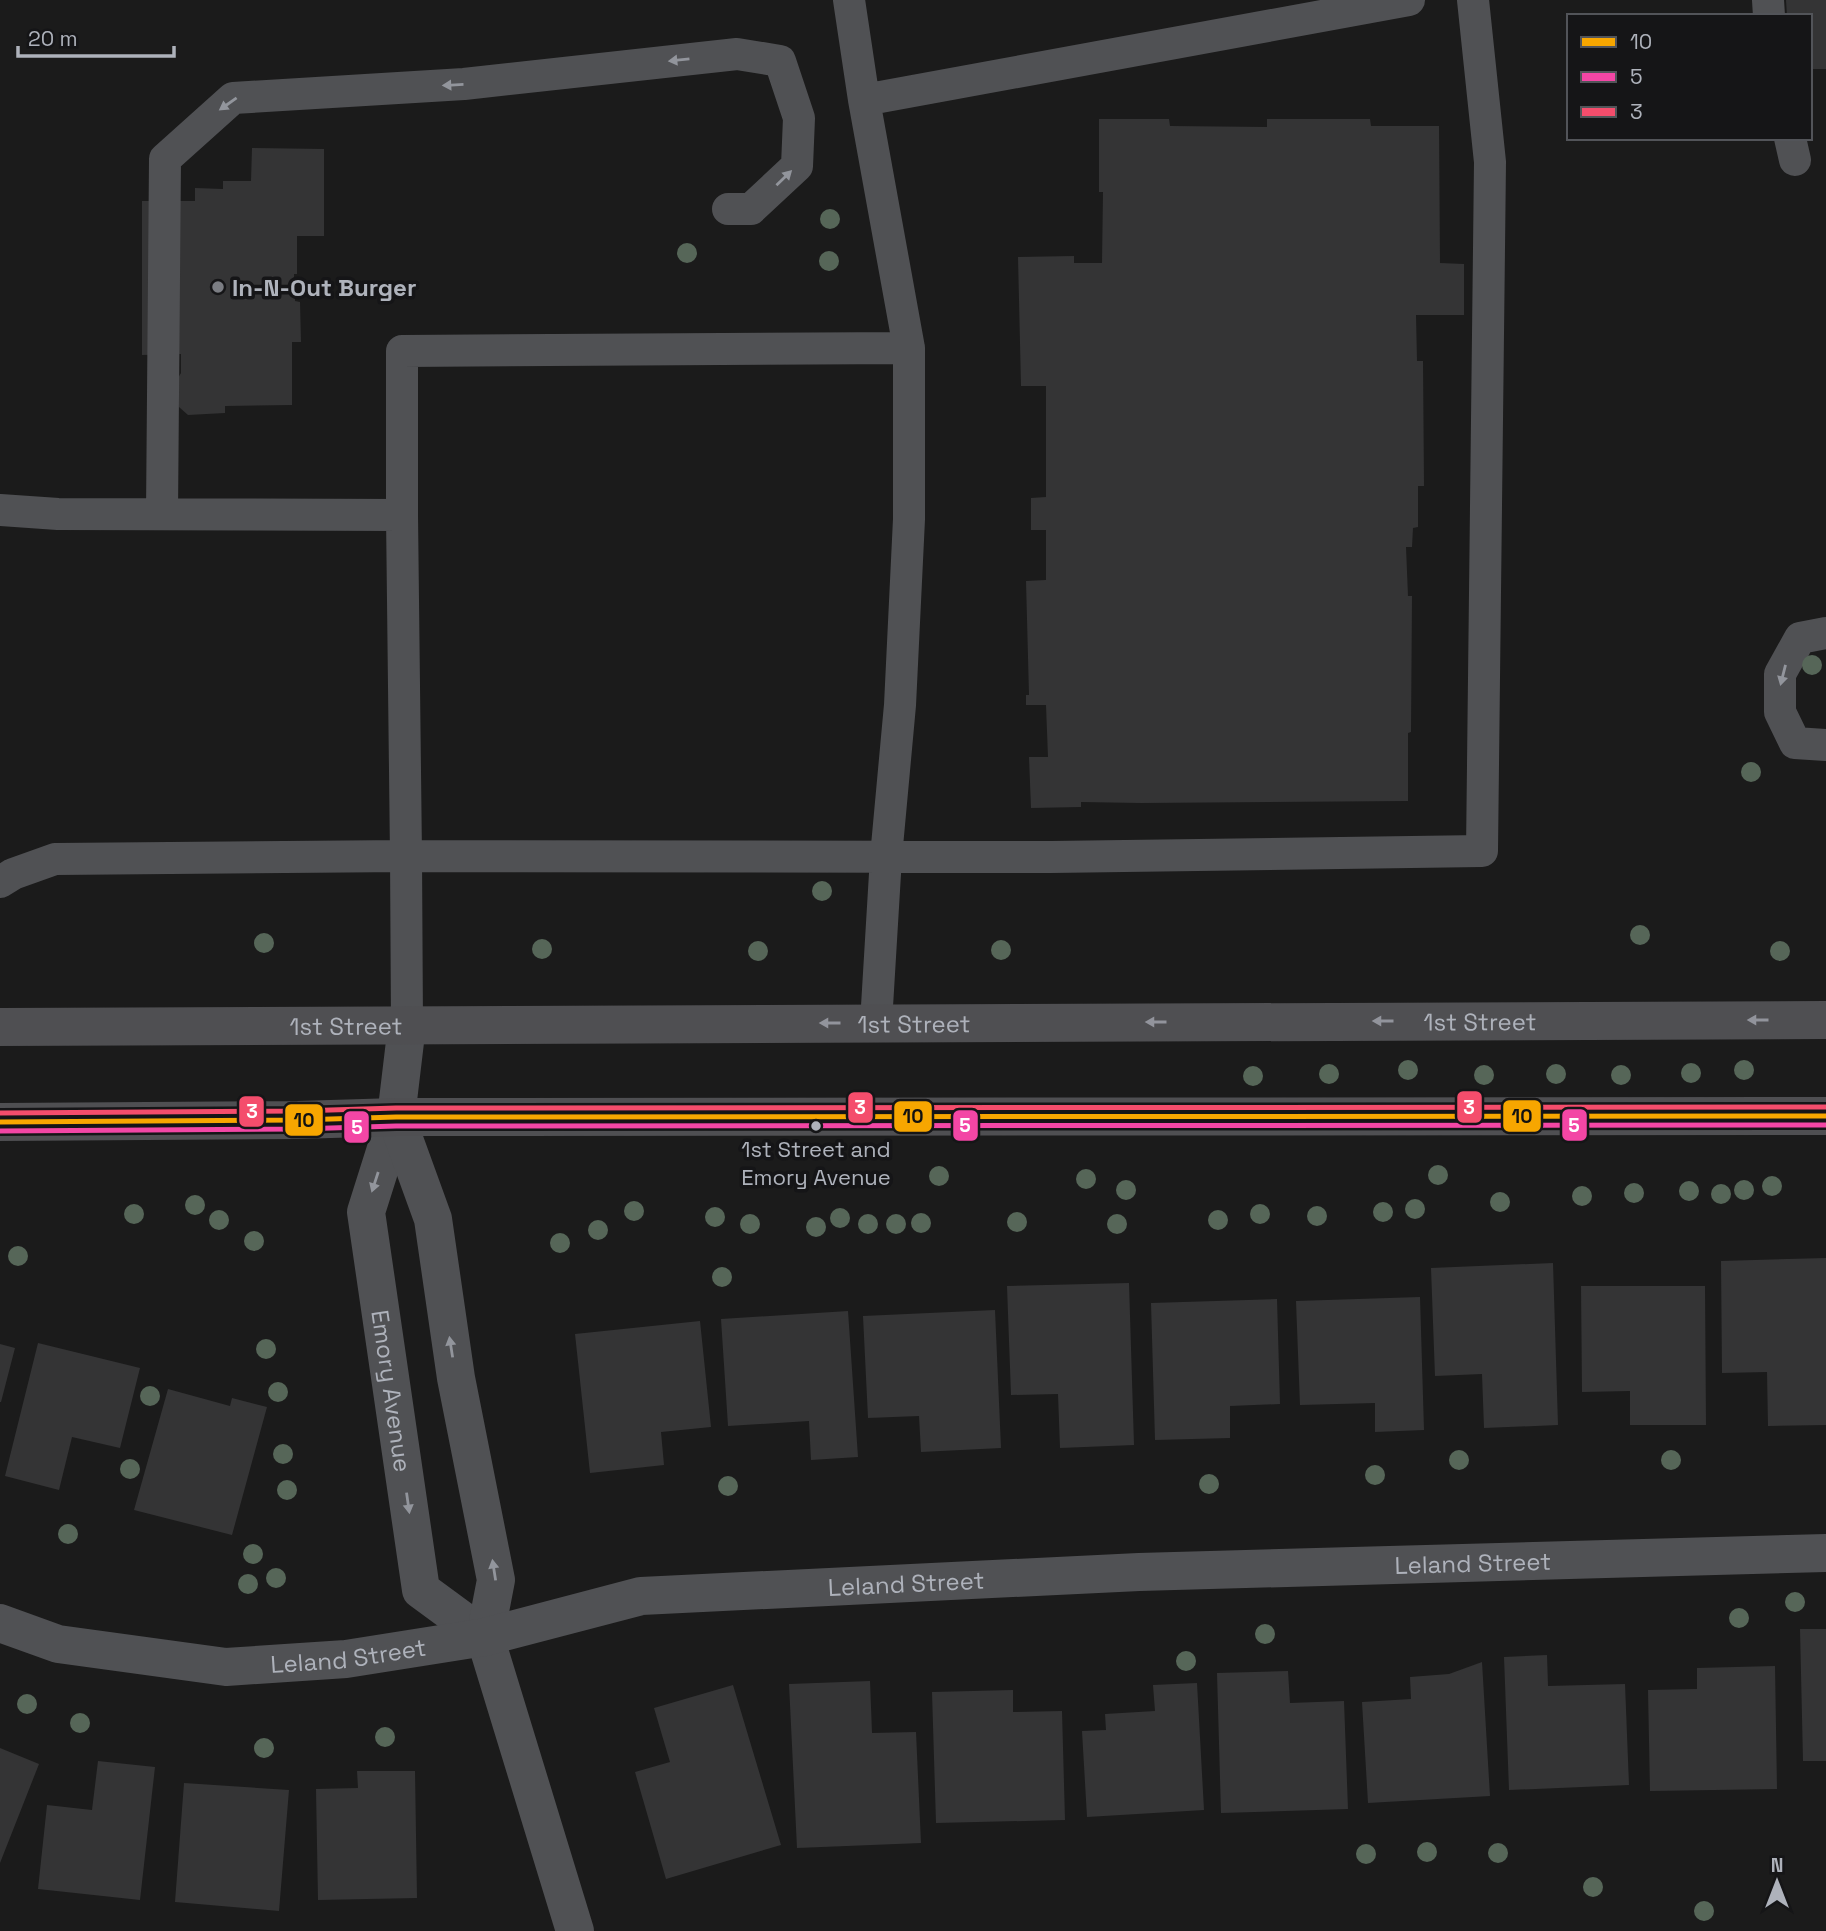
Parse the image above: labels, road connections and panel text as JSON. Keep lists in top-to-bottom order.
{
  "streets": {
    "street": ["1st Street", "Emory Avenue", "Leland Street"]
  },
  "crossings": [
    ["1st Street", "Emory Avenue"],
    ["Emory Avenue", "Leland Street"]
  ],
  "places": ["In-N-Out Burger", "1st Street and Emory Avenue"],
  "lines": ["transit line 3", "transit line 10", "transit line 5"],
  "legend": ["10", "5", "3"],
  "scale_bar": "20 m",
  "north": "top"
}
